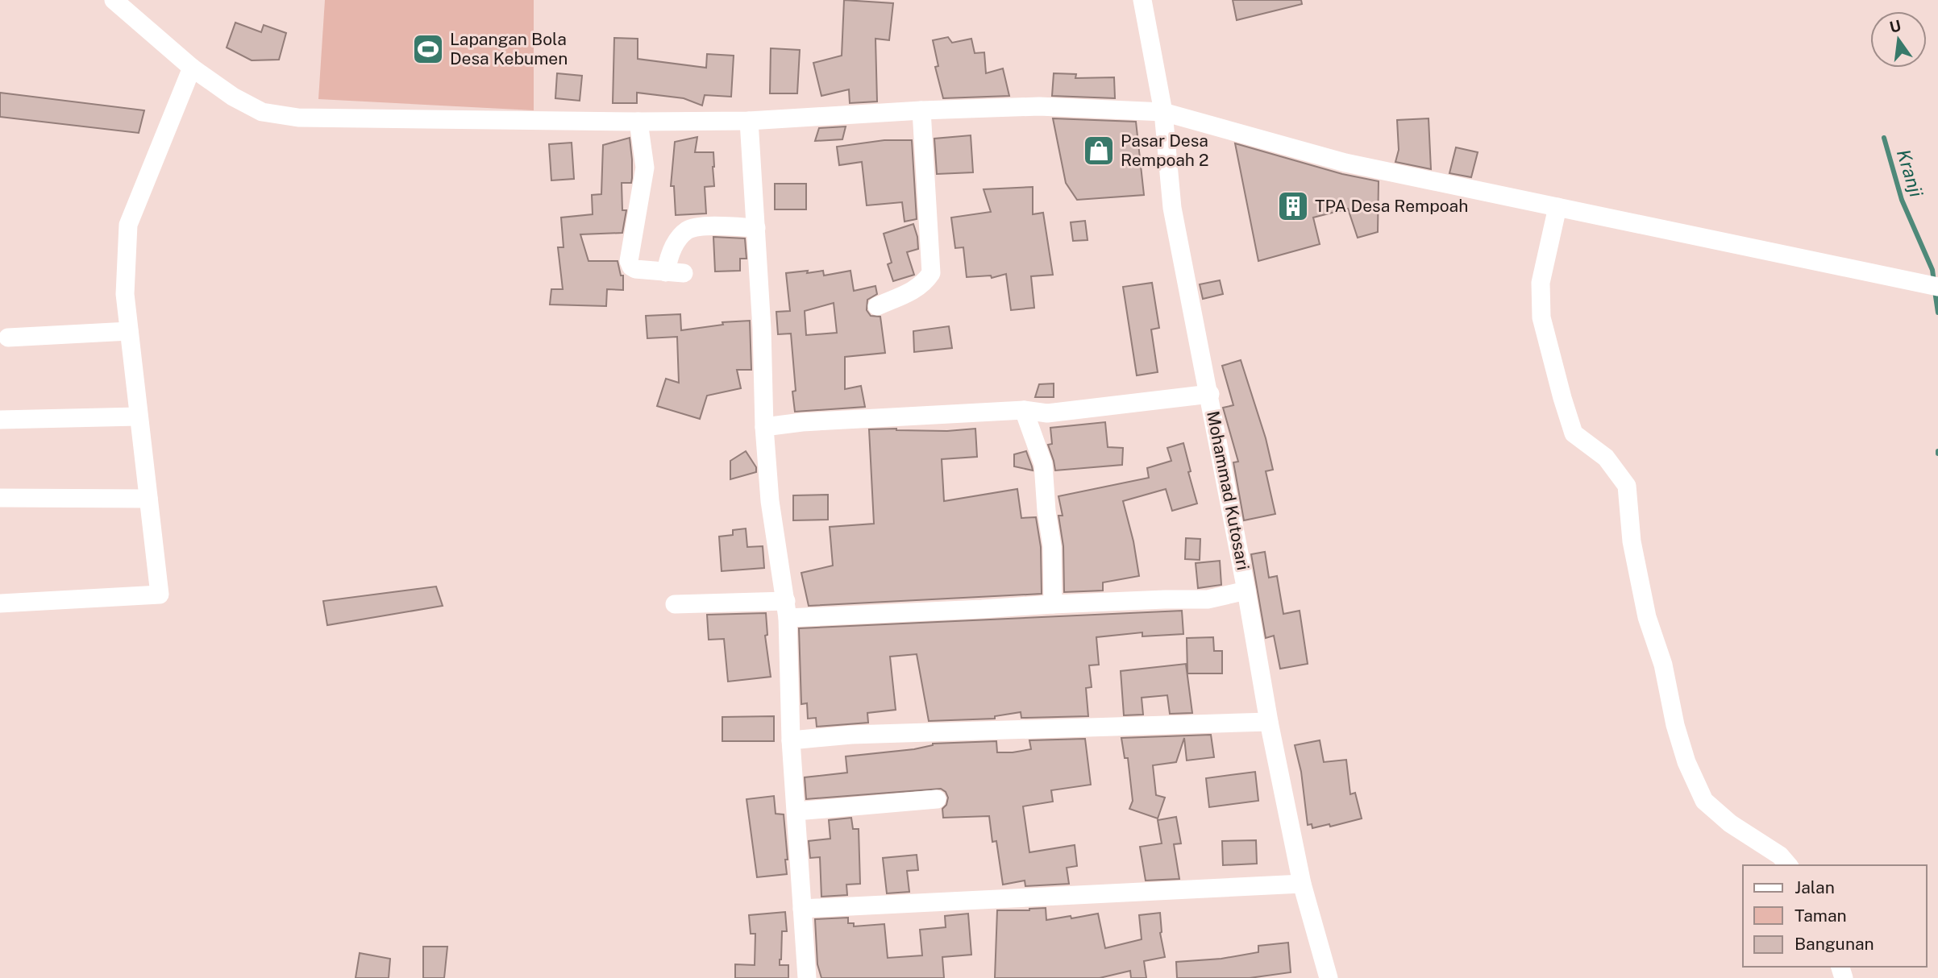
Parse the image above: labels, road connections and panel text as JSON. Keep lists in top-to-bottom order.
{
  "streets": {
    "street": ["Mohammad Kutosari"]
  },
  "water": ["Kranji"],
  "places": {
    "sports": ["Lapangan Bola Desa Kebumen"],
    "shop": ["Pasar Desa Rempoah 2"],
    "building": ["TPA Desa Rempoah"]
  },
  "legend": ["Jalan", "Taman", "Bangunan"],
  "north": "top"
}
